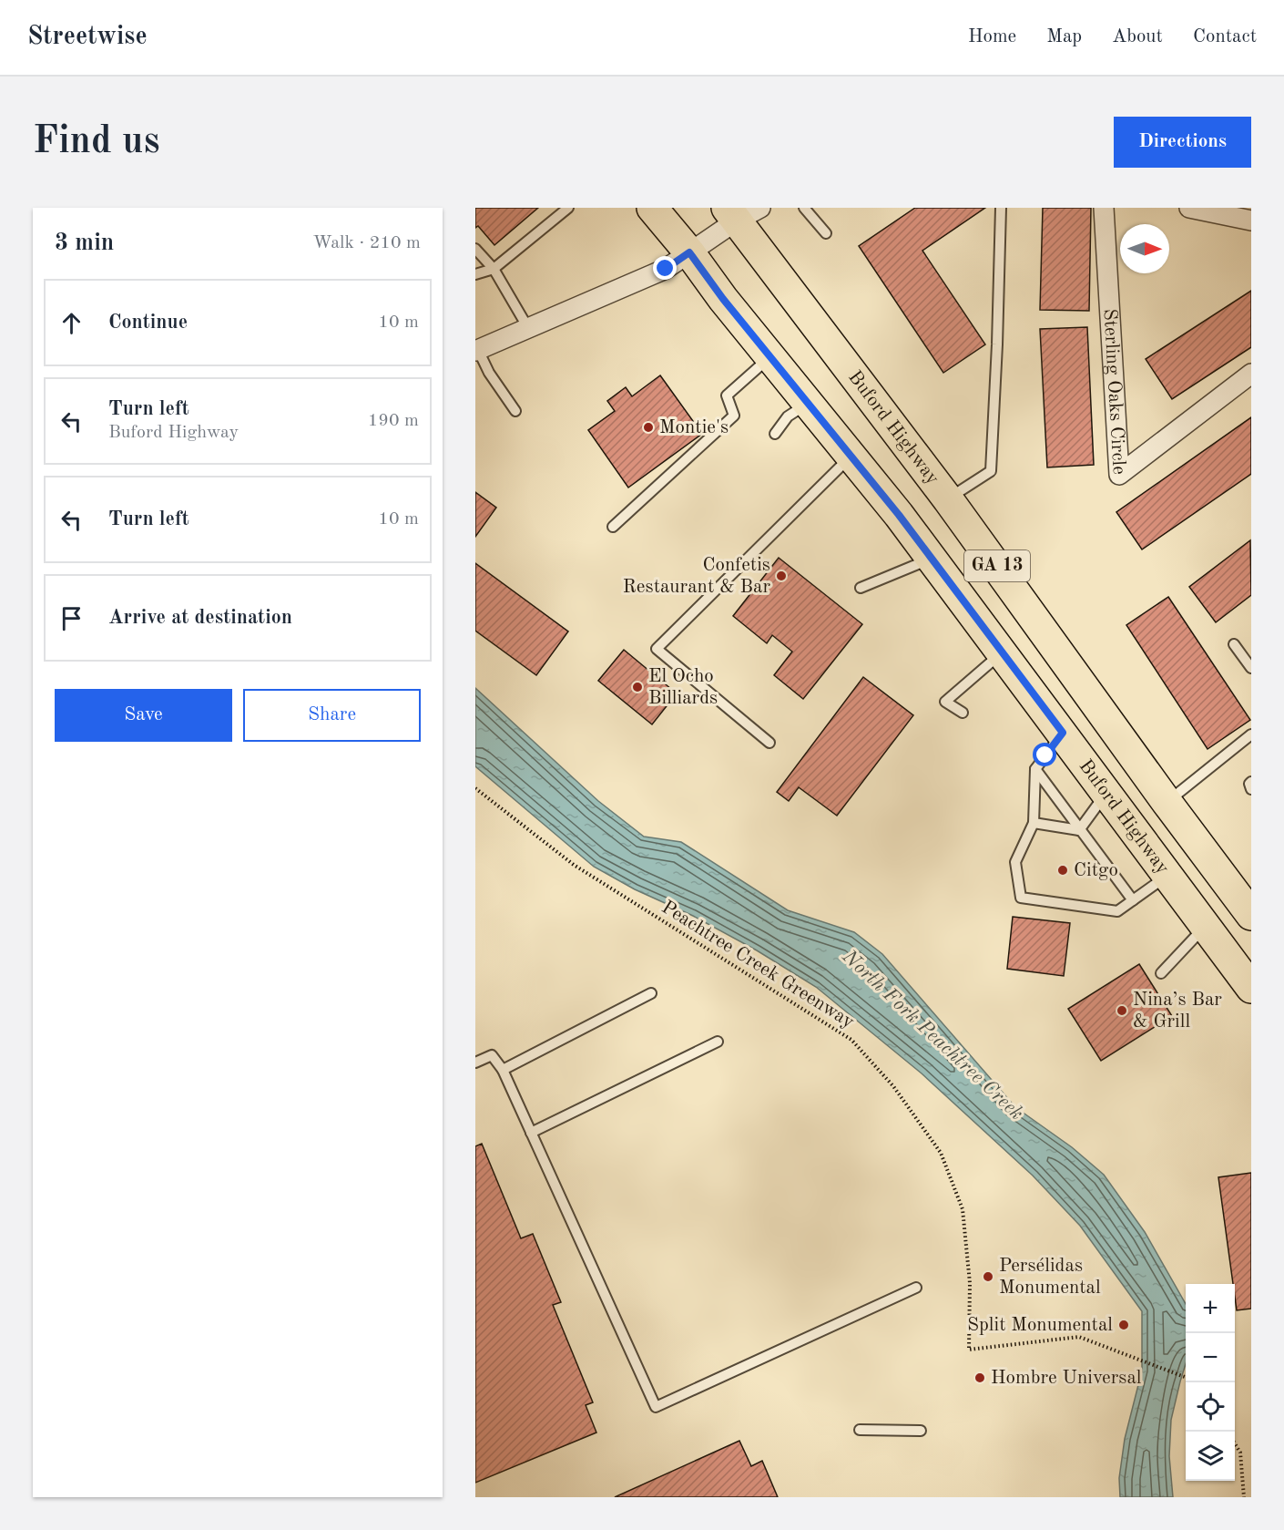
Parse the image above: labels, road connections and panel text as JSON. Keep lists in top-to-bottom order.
{
  "streets": {
    "main road": ["Buford Highway", "GA 13"],
    "street": ["Sterling Oaks Circle"],
    "path": ["Peachtree Creek Greenway"]
  },
  "water": ["North Fork Peachtree Creek"],
  "places": [
    "Montie's",
    "Confetis Restaurant & Bar",
    "El Ocho Billiards",
    "Citgo",
    "Nina’s Bar & Grill",
    "Persélidas Monumental",
    "Split Monumental",
    "Hombre Universal"
  ],
  "north": "right",
  "page": {
    "header": "Streetwise",
    "nav": [
      "Home",
      "Map",
      "About",
      "Contact"
    ],
    "buttons": [
      "Directions",
      ["Save", "Share"]
    ],
    "title": "Find us",
    "heading": ["3 min", "Walk · 210 m"],
    "list": [
      ["Continue", "10 m"],
      ["Turn left", "Buford Highway", "190 m"],
      ["Turn left", "10 m"],
      "Arrive at destination"
    ],
    "map_buttons": ["+", "−"]
  }
}
